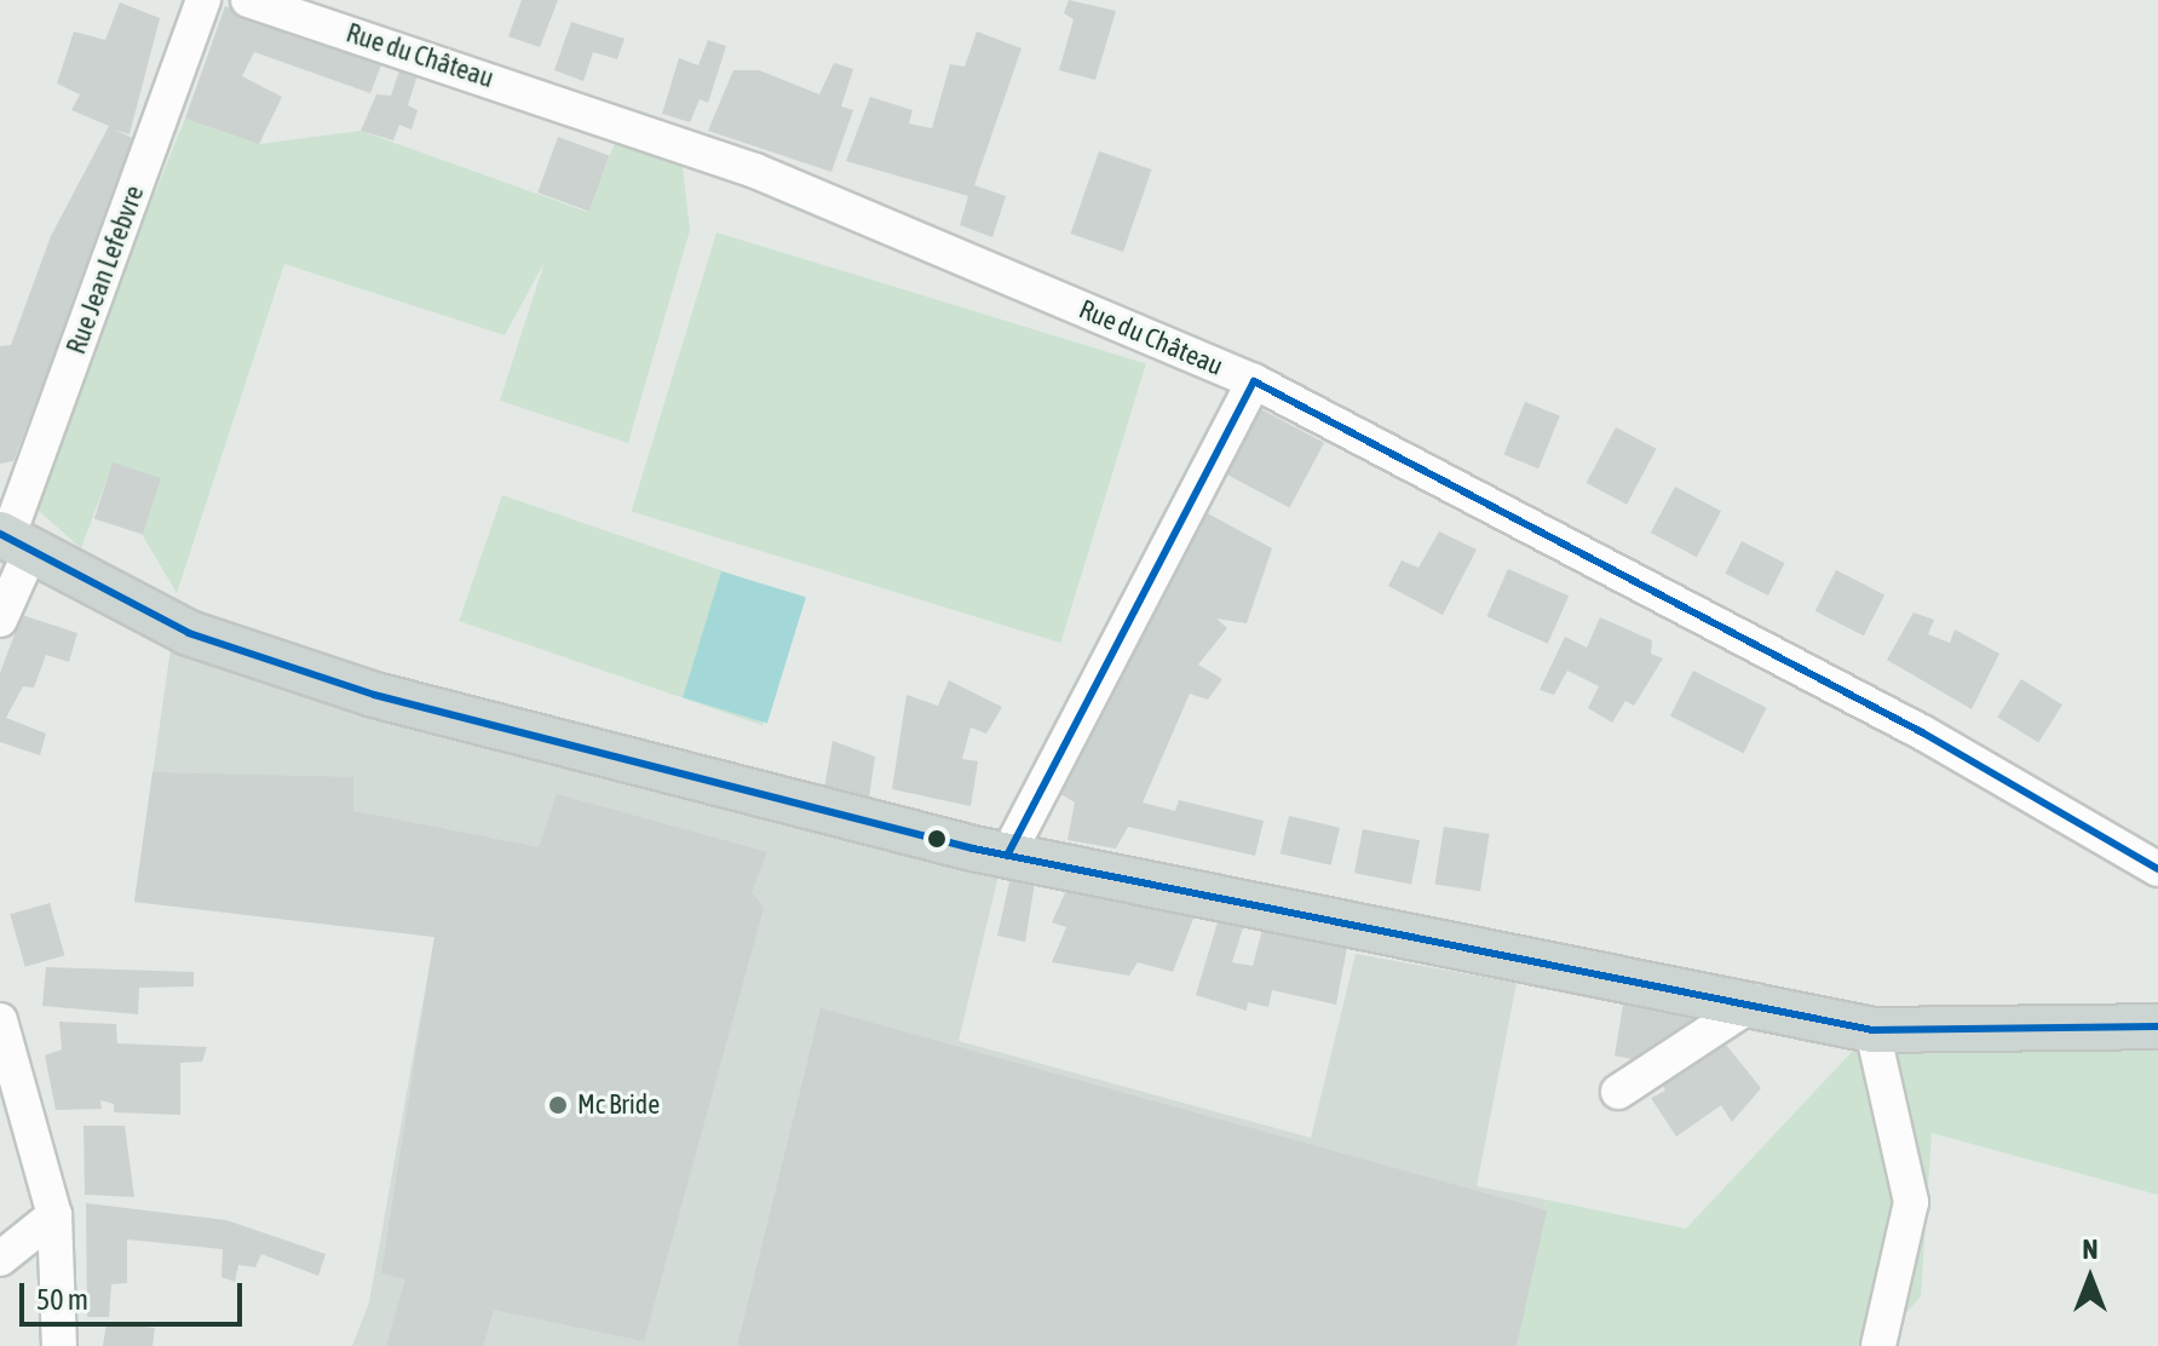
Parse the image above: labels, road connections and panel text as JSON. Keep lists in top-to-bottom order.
{
  "streets": {
    "street": ["Rue du Château", "Rue Jean Lefebvre"]
  },
  "places": ["Mc Bride"],
  "scale_bar": "50 m",
  "north": "top"
}
